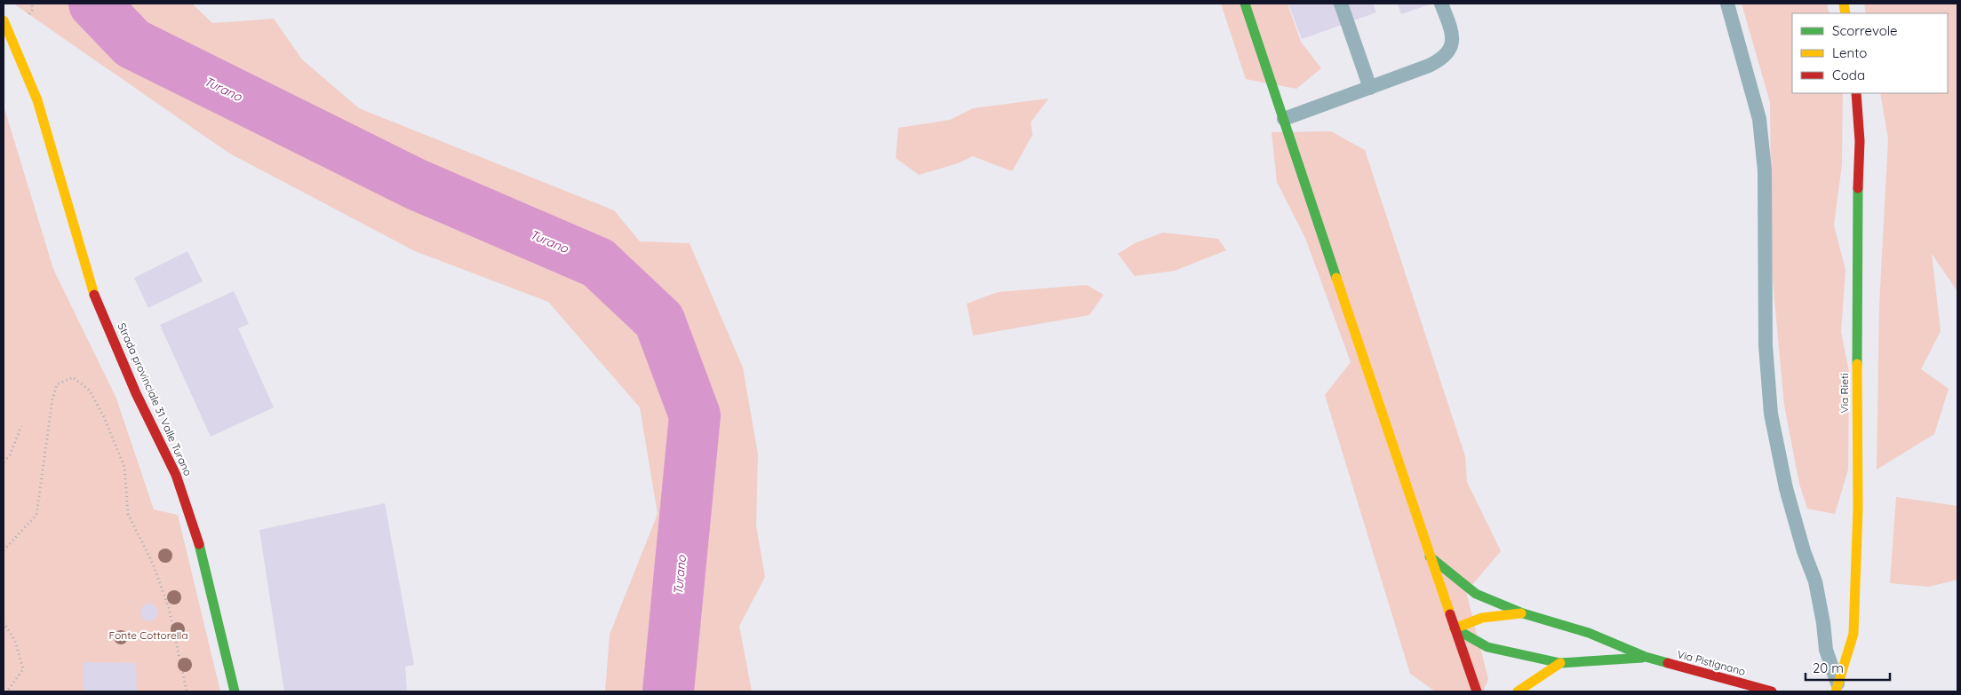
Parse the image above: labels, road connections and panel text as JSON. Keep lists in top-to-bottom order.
{
  "streets": {
    "street": ["Via Rieti", "Strada provinciale 31 Valle Turano", "Via Pistignano"]
  },
  "water": ["Turano"],
  "parks": ["Fonte Cottorella"],
  "legend": ["Scorrevole", "Lento", "Coda"],
  "scale_bar": "20 m"
}
